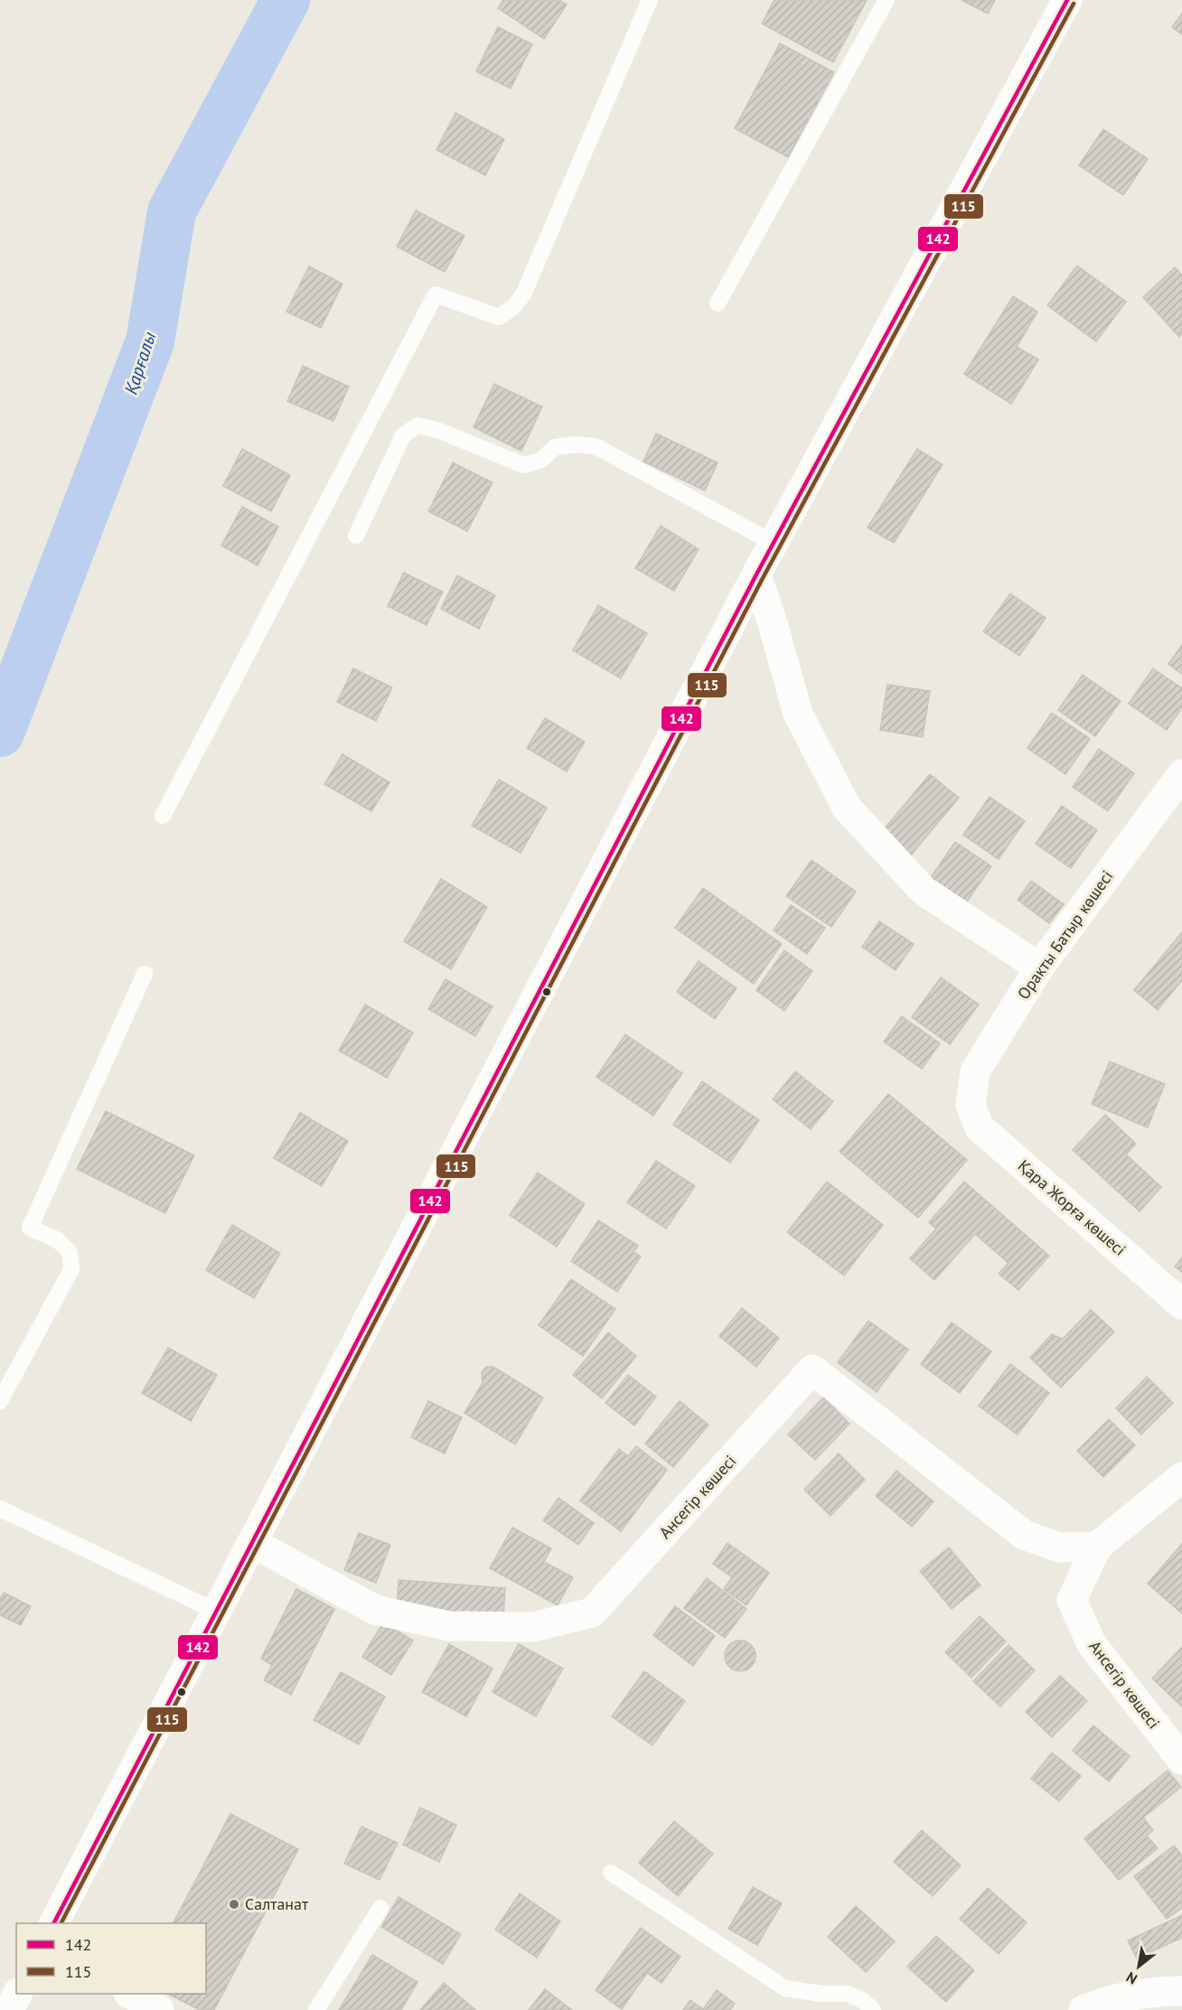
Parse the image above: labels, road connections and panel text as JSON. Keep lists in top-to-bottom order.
{
  "streets": {
    "street": ["Оракты Батыр көшесі", "Қара Жорға көшесі", "Ансегір көшесі"]
  },
  "crossings": [
    ["Оракты Батыр көшесі", "Қара Жорға көшесі"]
  ],
  "water": ["Қарғалы"],
  "places": ["Салтанат"],
  "lines": ["transit line 142", "transit line 115"],
  "legend": ["142", "115"],
  "north": "bottom left"
}
